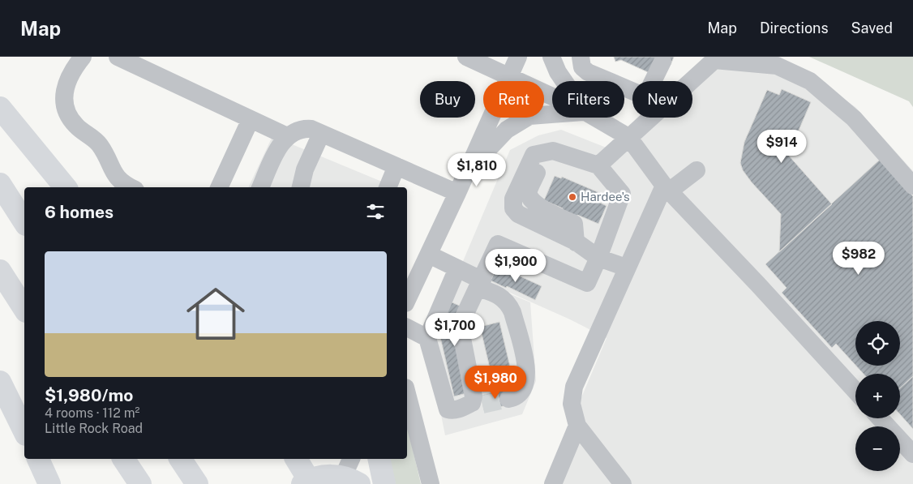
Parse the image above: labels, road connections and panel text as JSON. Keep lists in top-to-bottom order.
{
  "places": ["Hardee's"],
  "page": {
    "header": "Map",
    "nav": ["Map", "Directions", "Saved"],
    "chip": [
      "Buy",
      "Rent",
      "Filters",
      "New"
    ],
    "price": [
      "$914",
      "$1,810",
      "$982",
      "$1,900",
      "$1,700",
      "$1,980"
    ],
    "heading": "6 homes",
    "list": [
      {
        "name": "$1,980/mo",
        "note": "4 rooms · 112 m² · Little Rock Road"
      }
    ],
    "map_buttons": ["+", "−"]
  }
}
